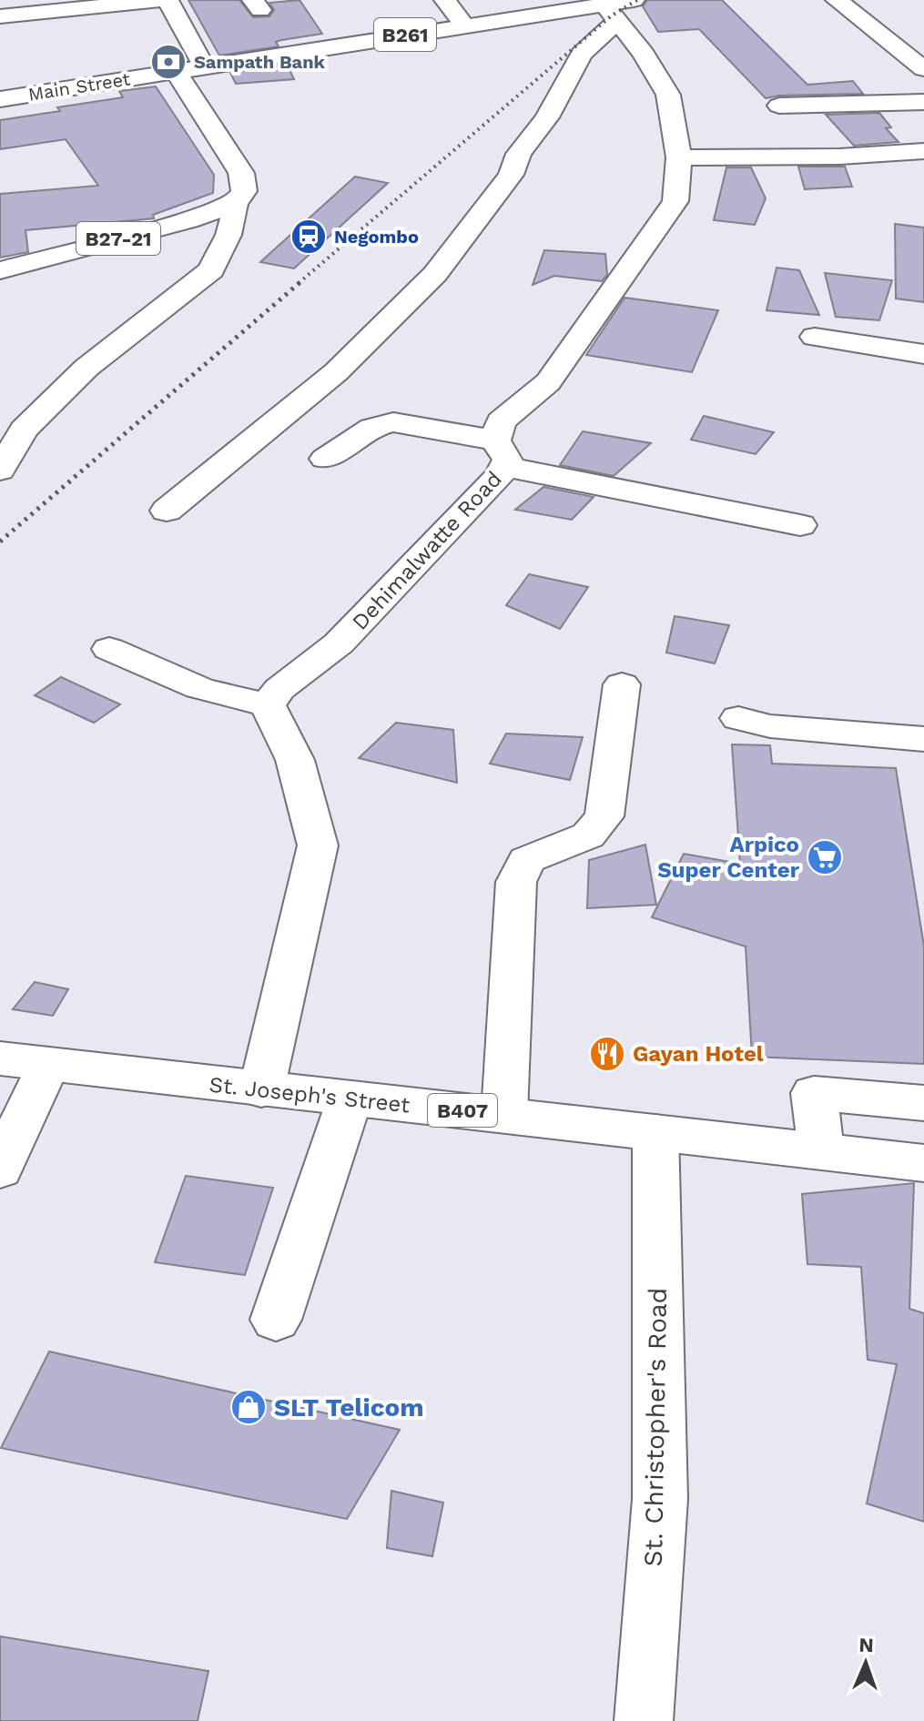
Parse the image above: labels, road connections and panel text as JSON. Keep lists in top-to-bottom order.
{
  "streets": {
    "street": [
      "B261",
      "Main Street",
      "B27-21",
      "Dehimalwatte Road",
      "St. Joseph's Street",
      "B407",
      "St. Christopher's Road"
    ]
  },
  "crossings": [
    ["Main Street", "Dehimalwatte Road"],
    ["St. Joseph's Street", "St. Christopher's Road"]
  ],
  "places": {
    "bank": ["Sampath Bank"],
    "station": ["Negombo"],
    "supermarket": ["Arpico Super Center"],
    "restaurant": ["Gayan Hotel"],
    "shop": ["SLT Telicom"]
  },
  "north": "top"
}
